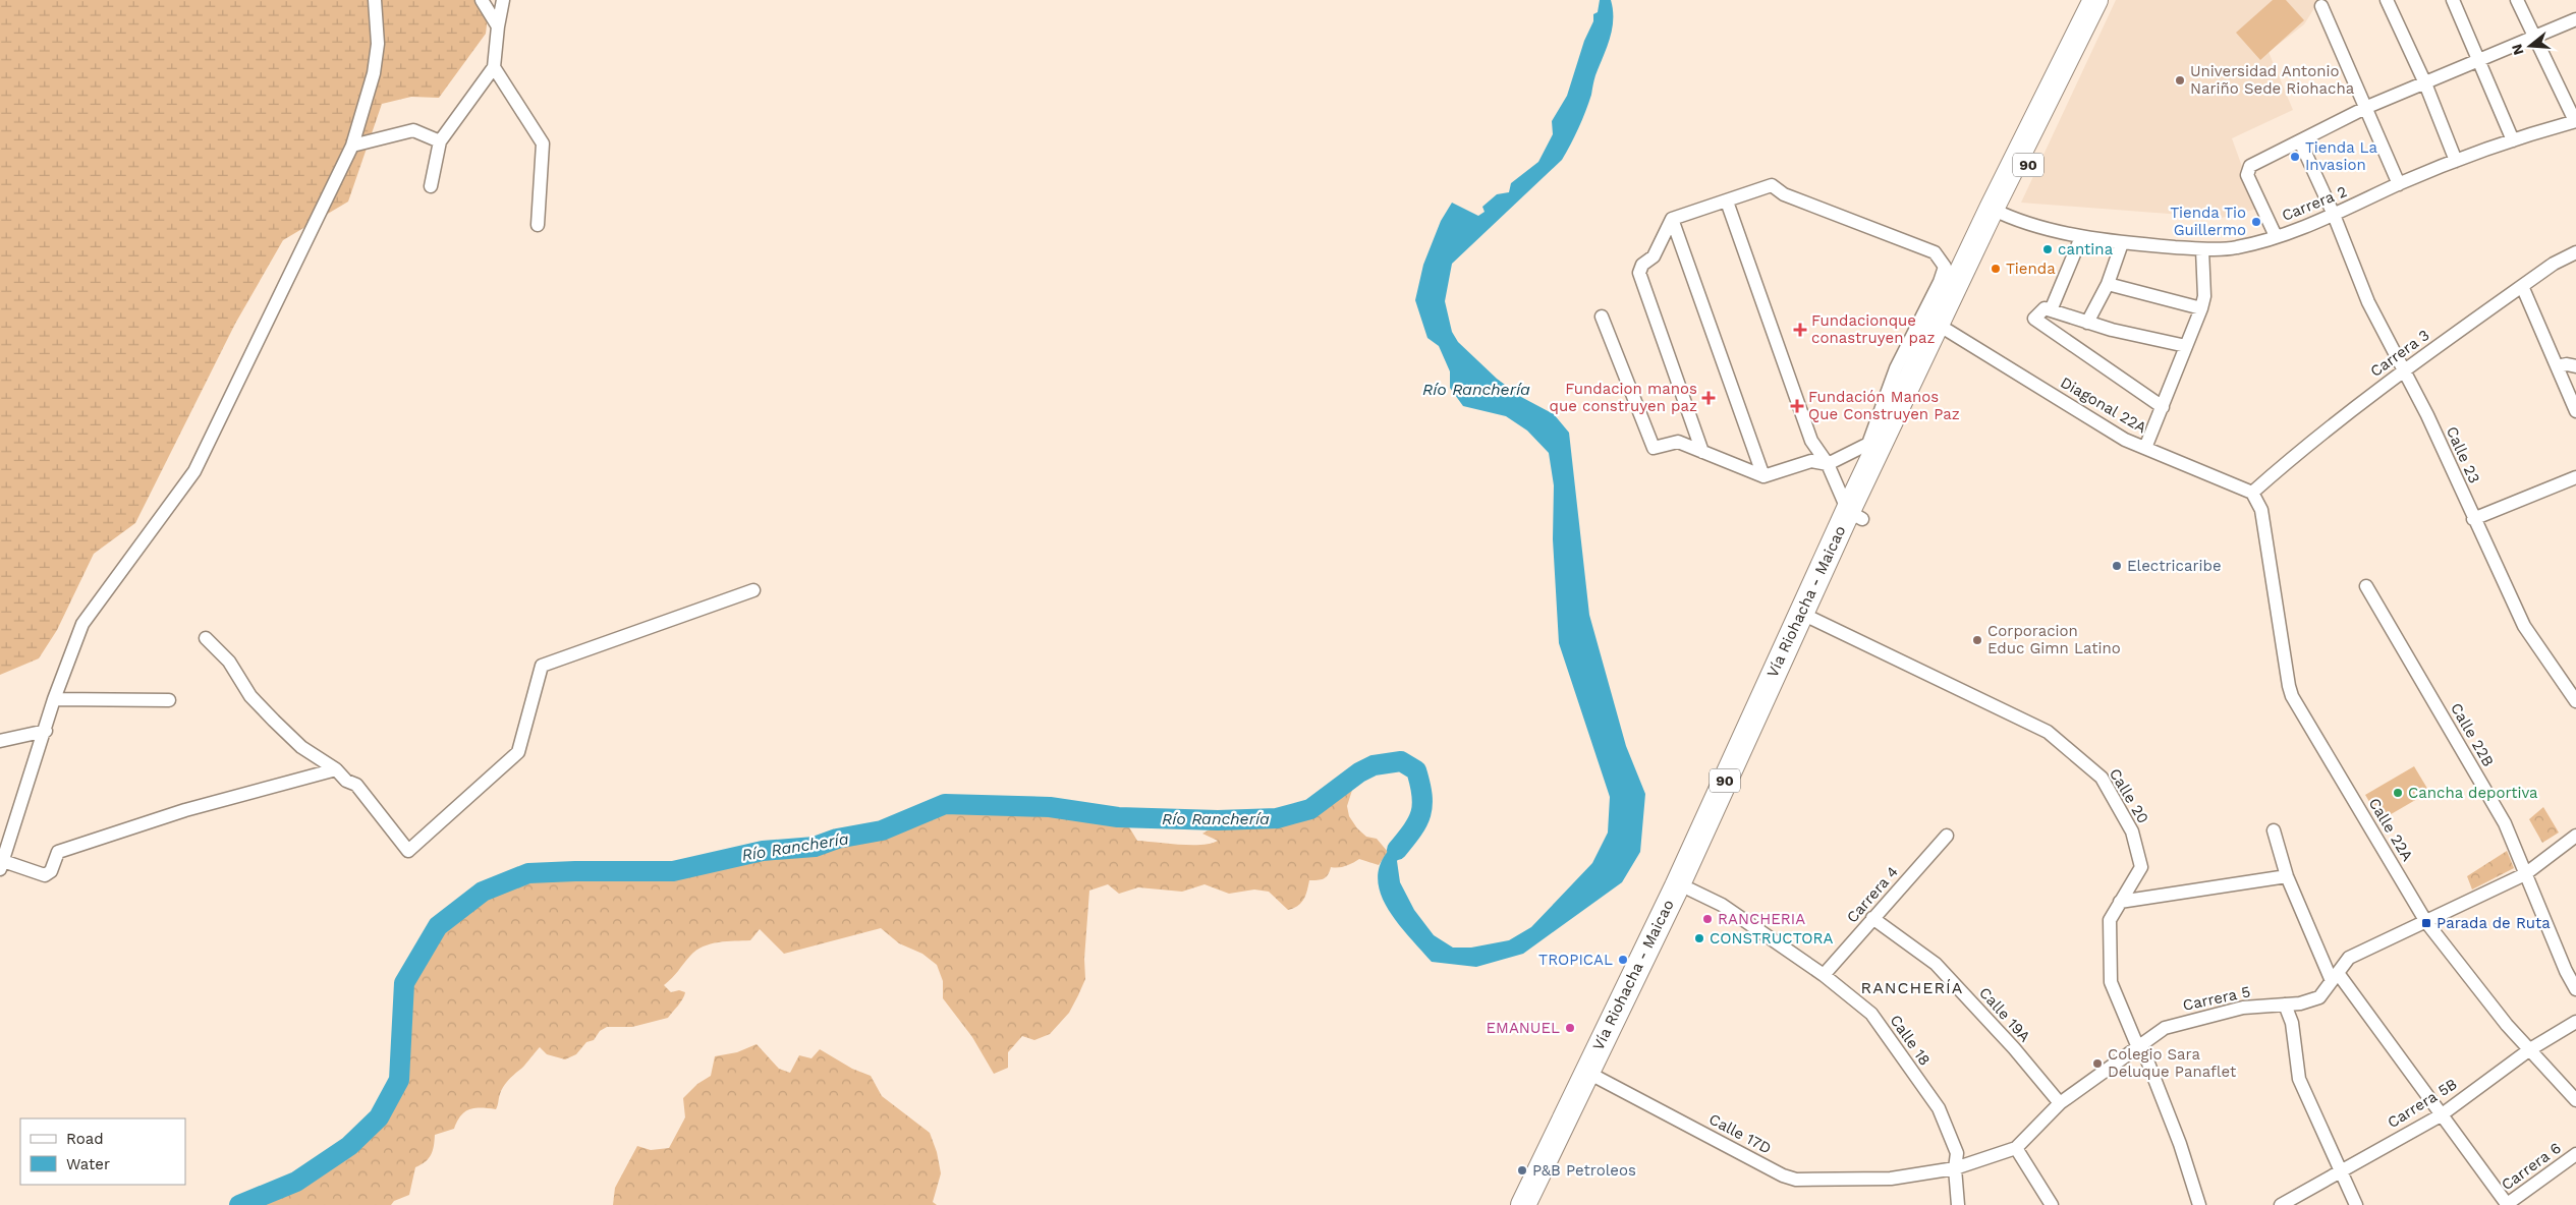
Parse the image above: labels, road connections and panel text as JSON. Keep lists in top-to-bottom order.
{
  "streets": {
    "highway": ["90", "Vía Riohacha - Maicao"],
    "street": [
      "Carrera 2",
      "Carrera 3",
      "Diagonal 22A",
      "Calle 23",
      "Calle 22B",
      "Calle 20",
      "Calle 22A",
      "Carrera 4",
      "Carrera 5",
      "Calle 19A",
      "Calle 18",
      "Carrera 5B",
      "Calle 17D",
      "Carrera 6"
    ]
  },
  "crossings": [
    ["Carrera 2", "Calle 23"],
    ["Carrera 2", "Vía Riohacha - Maicao"],
    ["Carrera 3", "Diagonal 22A"],
    ["Carrera 3", "Calle 23"],
    ["Carrera 3", "Calle 22A"],
    ["Diagonal 22A", "Vía Riohacha - Maicao"],
    ["Diagonal 22A", "Calle 22A"],
    ["Vía Riohacha - Maicao", "Calle 20"],
    ["Vía Riohacha - Maicao", "Calle 18"],
    ["Vía Riohacha - Maicao", "Calle 17D"],
    ["Calle 22B", "Carrera 5"],
    ["Calle 20", "Carrera 5"],
    ["Calle 22A", "Carrera 5"],
    ["Calle 22A", "Carrera 5B"],
    ["Carrera 4", "Calle 19A"],
    ["Carrera 4", "Calle 18"],
    ["Carrera 5", "Calle 19A"],
    ["Carrera 5", "Calle 18"],
    ["Carrera 5", "Calle 17D"]
  ],
  "districts": ["RANCHERÍA"],
  "water": ["Río Ranchería"],
  "places": {
    "other": [
      "Universidad Antonio Nariño Sede Riohacha",
      "Tienda La Invasion",
      "Tienda Tio Guillermo",
      "cantina",
      "Tienda",
      "Electricaribe",
      "Corporacion Educ Gimn Latino",
      "Cancha deportiva",
      "RANCHERIA",
      "CONSTRUCTORA",
      "TROPICAL",
      "EMANUEL",
      "Colegio Sara Deluque Panaflet",
      "P&B Petroleos"
    ],
    "health": ["Fundacionque conastruyen paz", "Fundacion manos que construyen paz", "Fundación Manos Que Construyen Paz"],
    "transit": ["Parada de Ruta"]
  },
  "legend": ["Road", "Water"],
  "north": "left"
}
